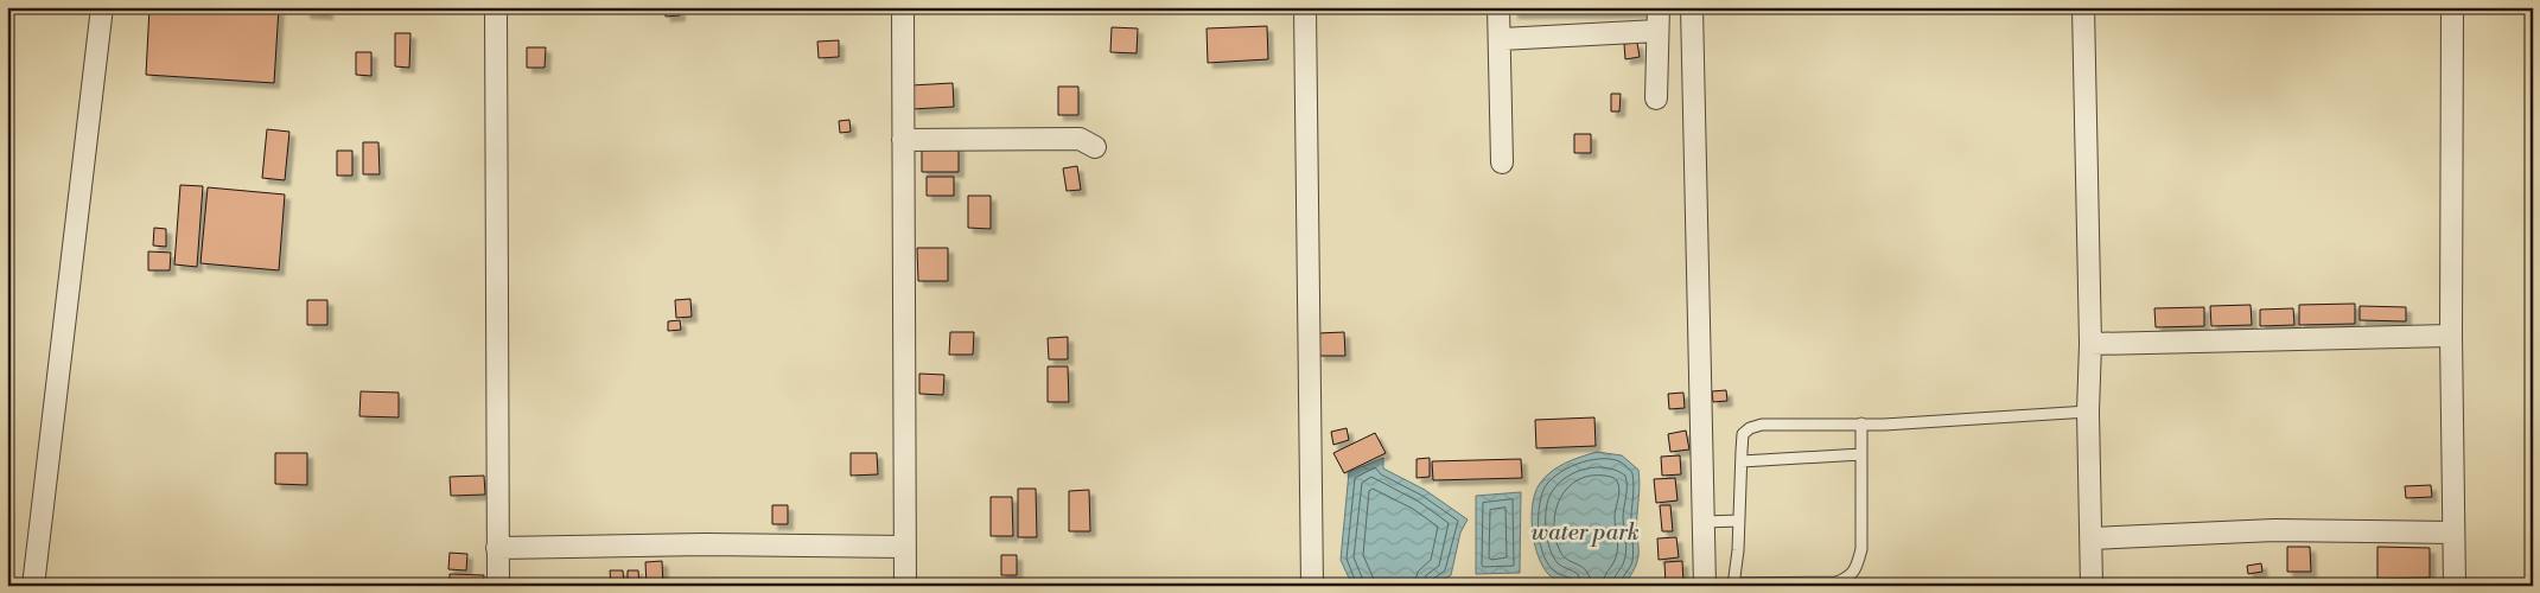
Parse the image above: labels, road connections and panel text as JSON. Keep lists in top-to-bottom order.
{
  "water": ["water park"]
}
